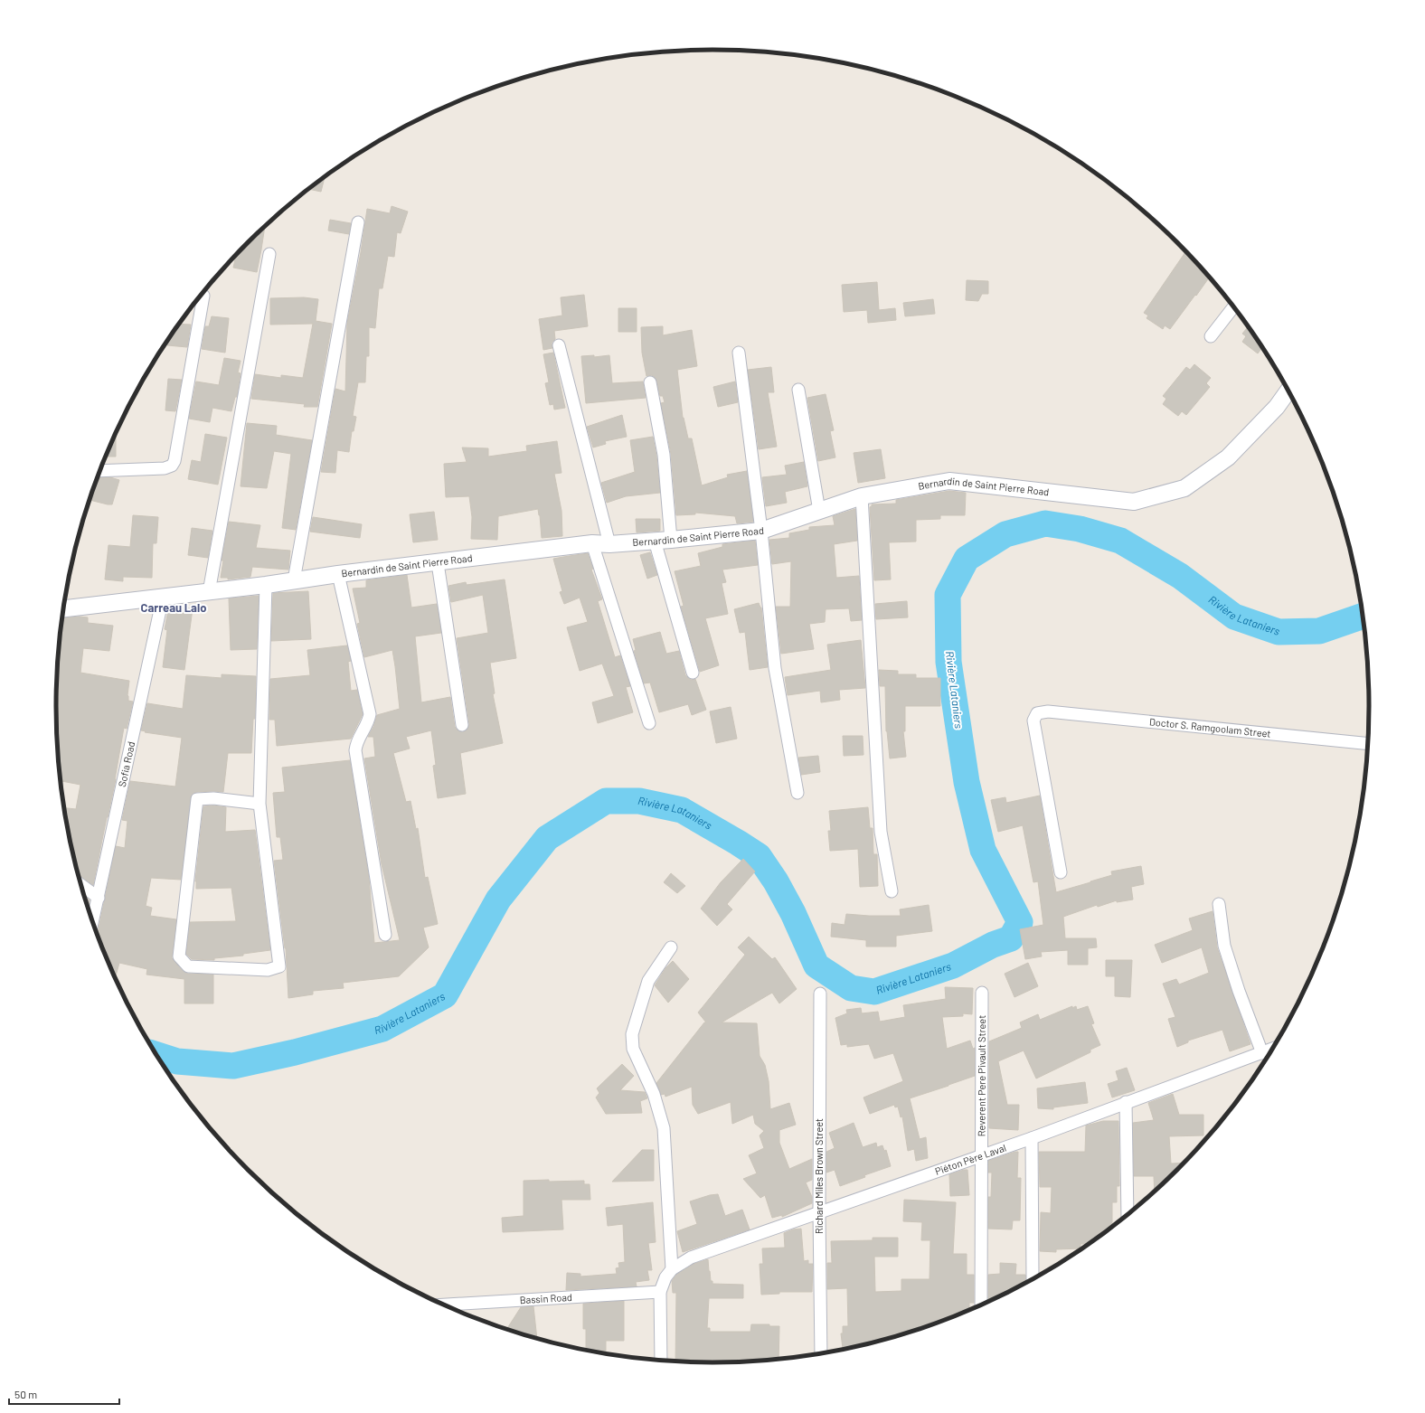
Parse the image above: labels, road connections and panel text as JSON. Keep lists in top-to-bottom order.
{
  "streets": {
    "main road": ["Bernardin de Saint Pierre Road"],
    "street": [
      "Doctor S. Ramgoolam Street",
      "Sofia Road",
      "Reverent Pere Pivault Street",
      "Piéton Père Laval",
      "Richard Miles Brown Street",
      "Bassin Road"
    ]
  },
  "crossings": [
    ["Bernardin de Saint Pierre Road", "Sofia Road"],
    ["Reverent Pere Pivault Street", "Piéton Père Laval"],
    ["Piéton Père Laval", "Richard Miles Brown Street"]
  ],
  "districts": ["Carreau Lalo"],
  "water": ["Rivière Lataniers"],
  "scale_bar": "50 m"
}
